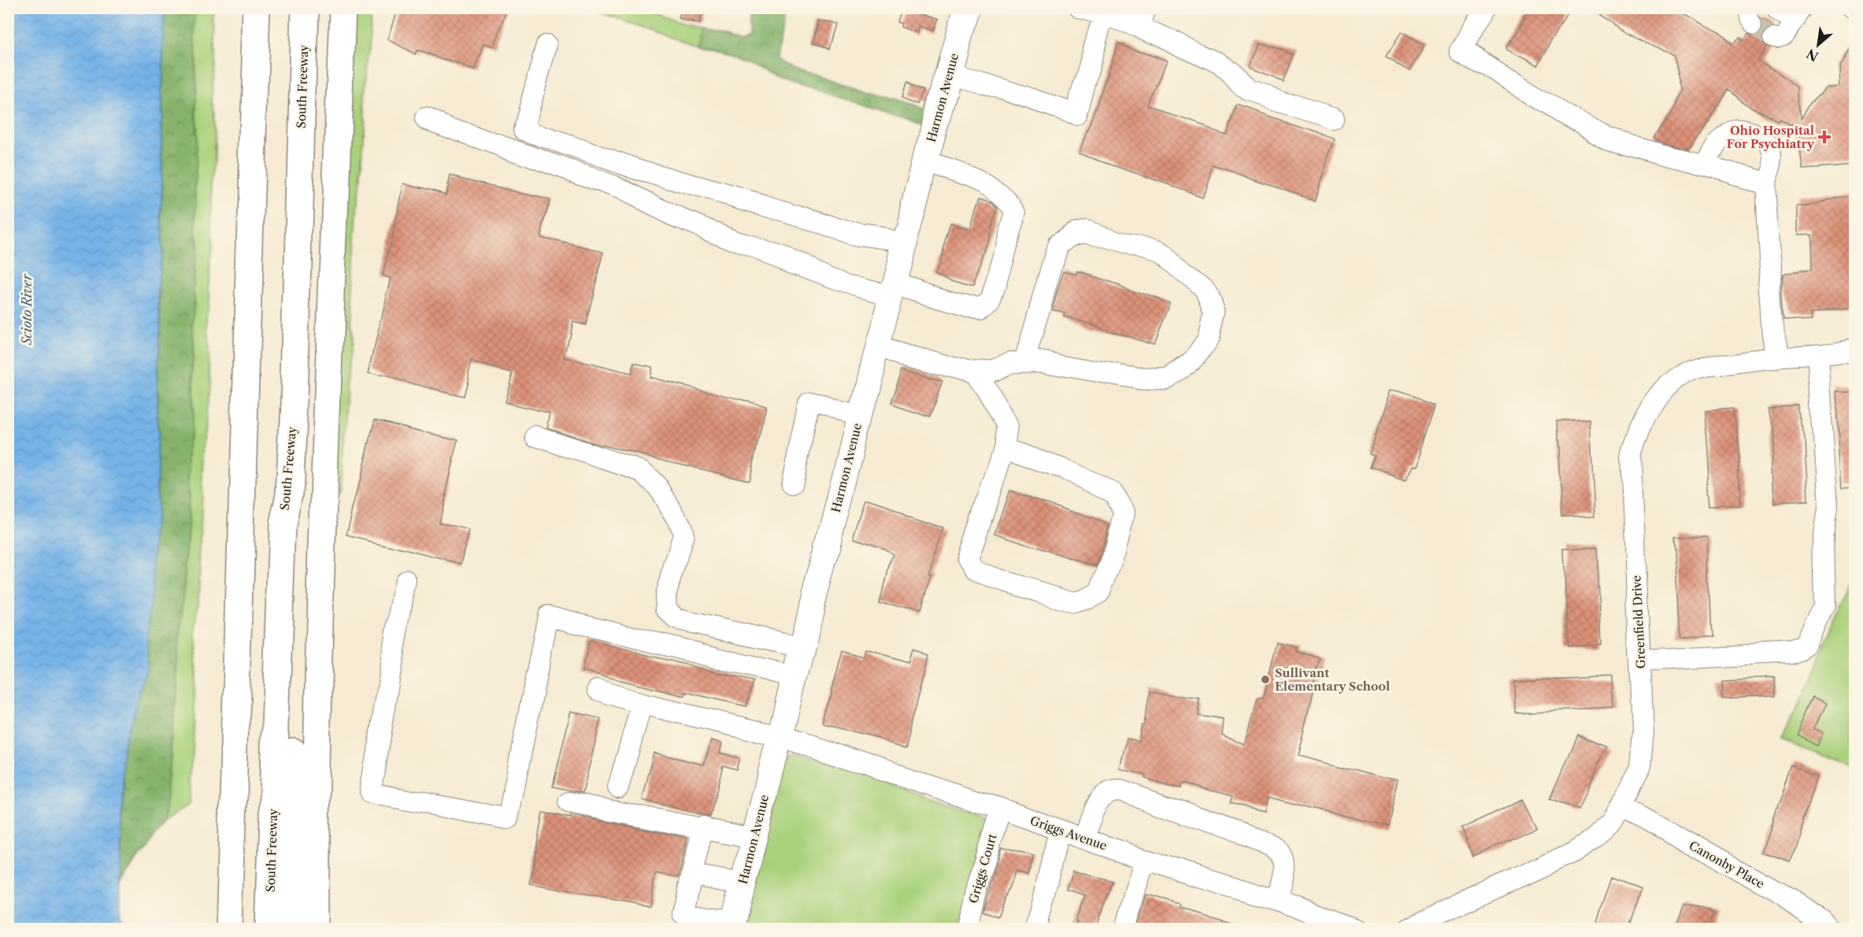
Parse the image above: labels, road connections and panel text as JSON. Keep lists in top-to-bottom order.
{
  "streets": {
    "highway": ["South Freeway"],
    "main road": ["Harmon Avenue"],
    "street": [
      "Greenfield Drive",
      "Griggs Avenue",
      "Canonby Place",
      "Griggs Court"
    ]
  },
  "crossings": [
    ["Harmon Avenue", "Griggs Avenue"],
    ["Greenfield Drive", "Canonby Place"],
    ["Griggs Avenue", "Griggs Court"]
  ],
  "water": ["Scioto River"],
  "places": {
    "health": ["Ohio Hospital For Psychiatry"],
    "other": ["Sullivant Elementary School"]
  },
  "north": "bottom left"
}
